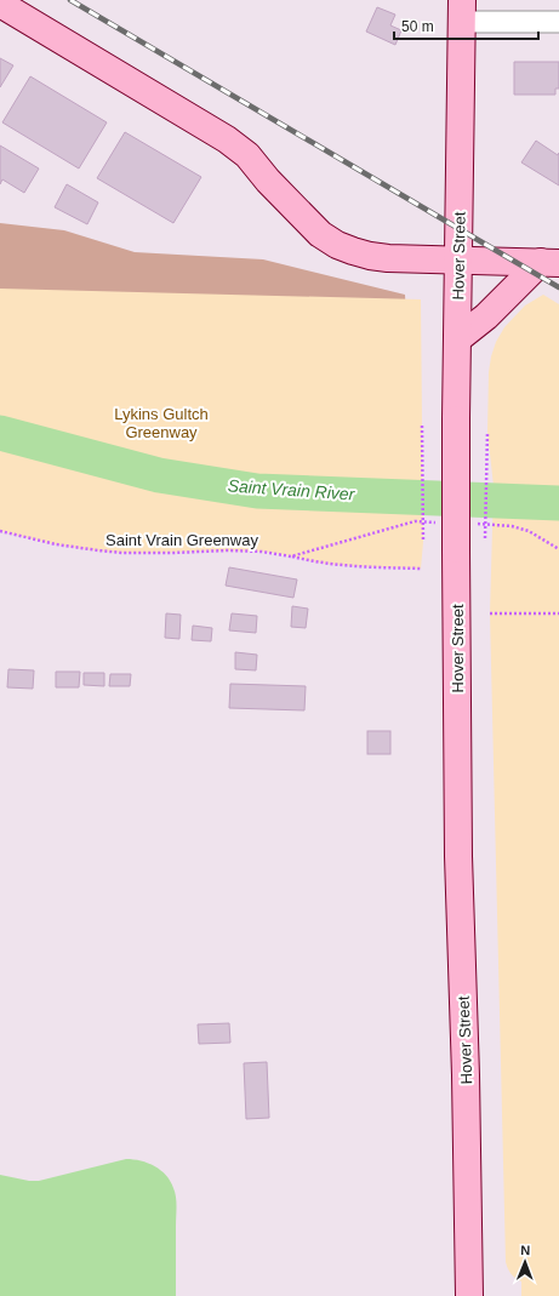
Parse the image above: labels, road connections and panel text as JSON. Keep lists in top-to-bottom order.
{
  "streets": {
    "main road": ["Hover Street"],
    "path": ["Saint Vrain Greenway"]
  },
  "water": ["Saint Vrain River"],
  "parks": ["Lykins Gultch Greenway"],
  "scale_bar": "50 m",
  "north": "top"
}
